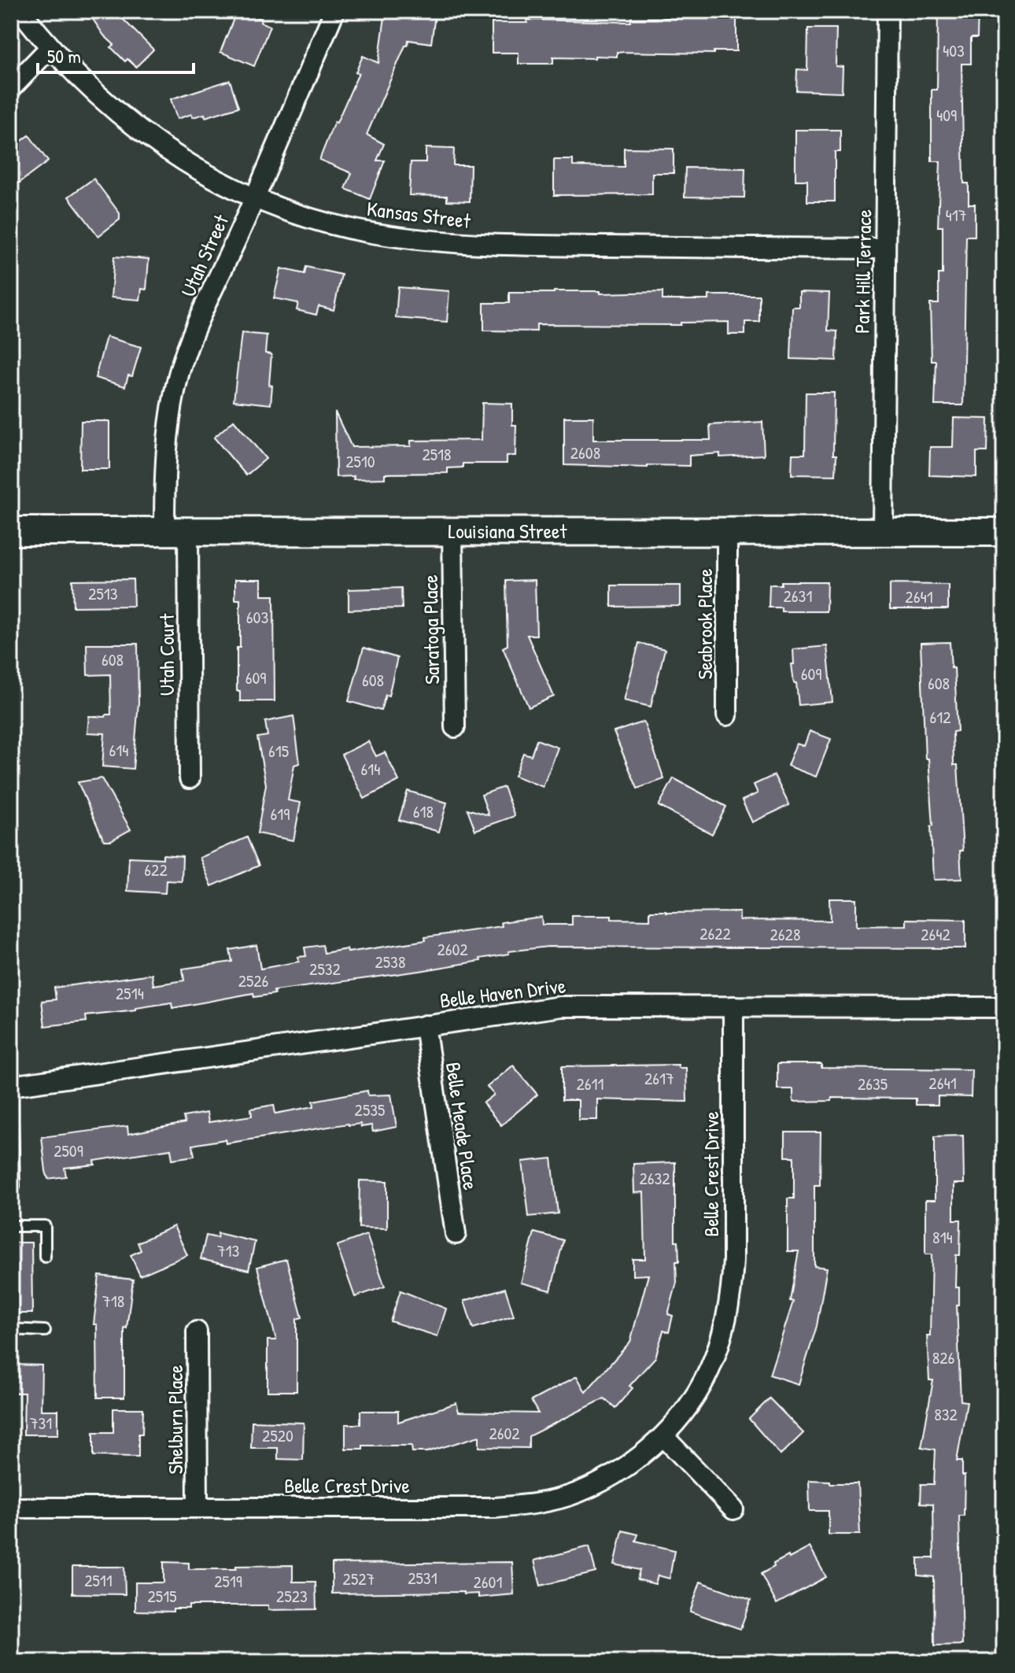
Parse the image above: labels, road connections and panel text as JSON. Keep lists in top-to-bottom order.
{
  "streets": {
    "main road": ["Louisiana Street"],
    "street": [
      "Kansas Street",
      "Utah Street",
      "Park Hill Terrace",
      "Seabrook Place",
      "Saratoga Place",
      "Utah Court",
      "Belle Haven Drive",
      "Belle Meade Place",
      "Belle Crest Drive",
      "Shelburn Place"
    ]
  },
  "crossings": [
    ["Kansas Street", "Utah Street"],
    ["Kansas Street", "Park Hill Terrace"],
    ["Utah Street", "Louisiana Street"],
    ["Utah Street", "Utah Court"],
    ["Park Hill Terrace", "Louisiana Street"],
    ["Louisiana Street", "Seabrook Place"],
    ["Louisiana Street", "Saratoga Place"],
    ["Louisiana Street", "Utah Court"],
    ["Belle Haven Drive", "Belle Meade Place"],
    ["Belle Haven Drive", "Belle Crest Drive"],
    ["Belle Crest Drive", "Shelburn Place"]
  ],
  "house_numbers": [
    "403",
    "409",
    "417",
    "2608",
    "2518",
    "2510",
    "2513",
    "2631",
    "2641",
    "603",
    "608",
    "609",
    "609",
    "608",
    "608",
    "612",
    "614",
    "615",
    "614",
    "618",
    "619",
    "622",
    "2622",
    "2628",
    "2642",
    "2602",
    "2538",
    "2532",
    "2526",
    "2514",
    "2617",
    "2641",
    "2611",
    "2635",
    "2535",
    "2509",
    "2632",
    "814",
    "713",
    "718",
    "826",
    "832",
    "731",
    "2602",
    "2520",
    "2531",
    "2527",
    "2511",
    "2519",
    "2601",
    "2515",
    "2523"
  ],
  "scale_bar": "50 m"
}
